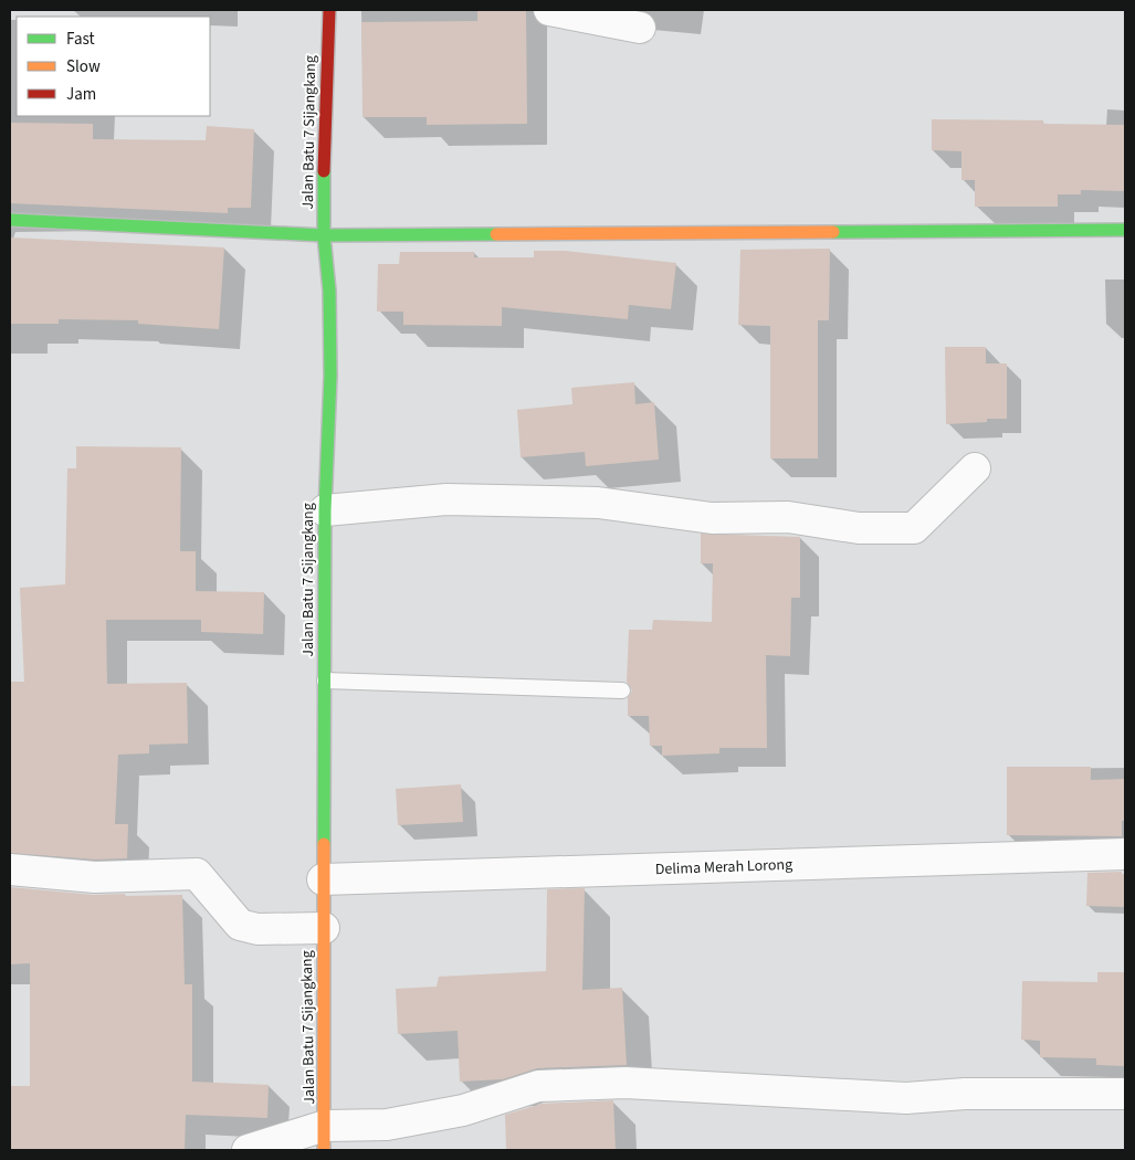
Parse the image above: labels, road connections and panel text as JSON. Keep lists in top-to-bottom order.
{
  "streets": {
    "street": ["Jalan Batu 7 Sijangkang", "Delima Merah Lorong"]
  },
  "crossings": [
    ["Jalan Batu 7 Sijangkang", "Delima Merah Lorong"]
  ],
  "legend": ["Fast", "Slow", "Jam"]
}
